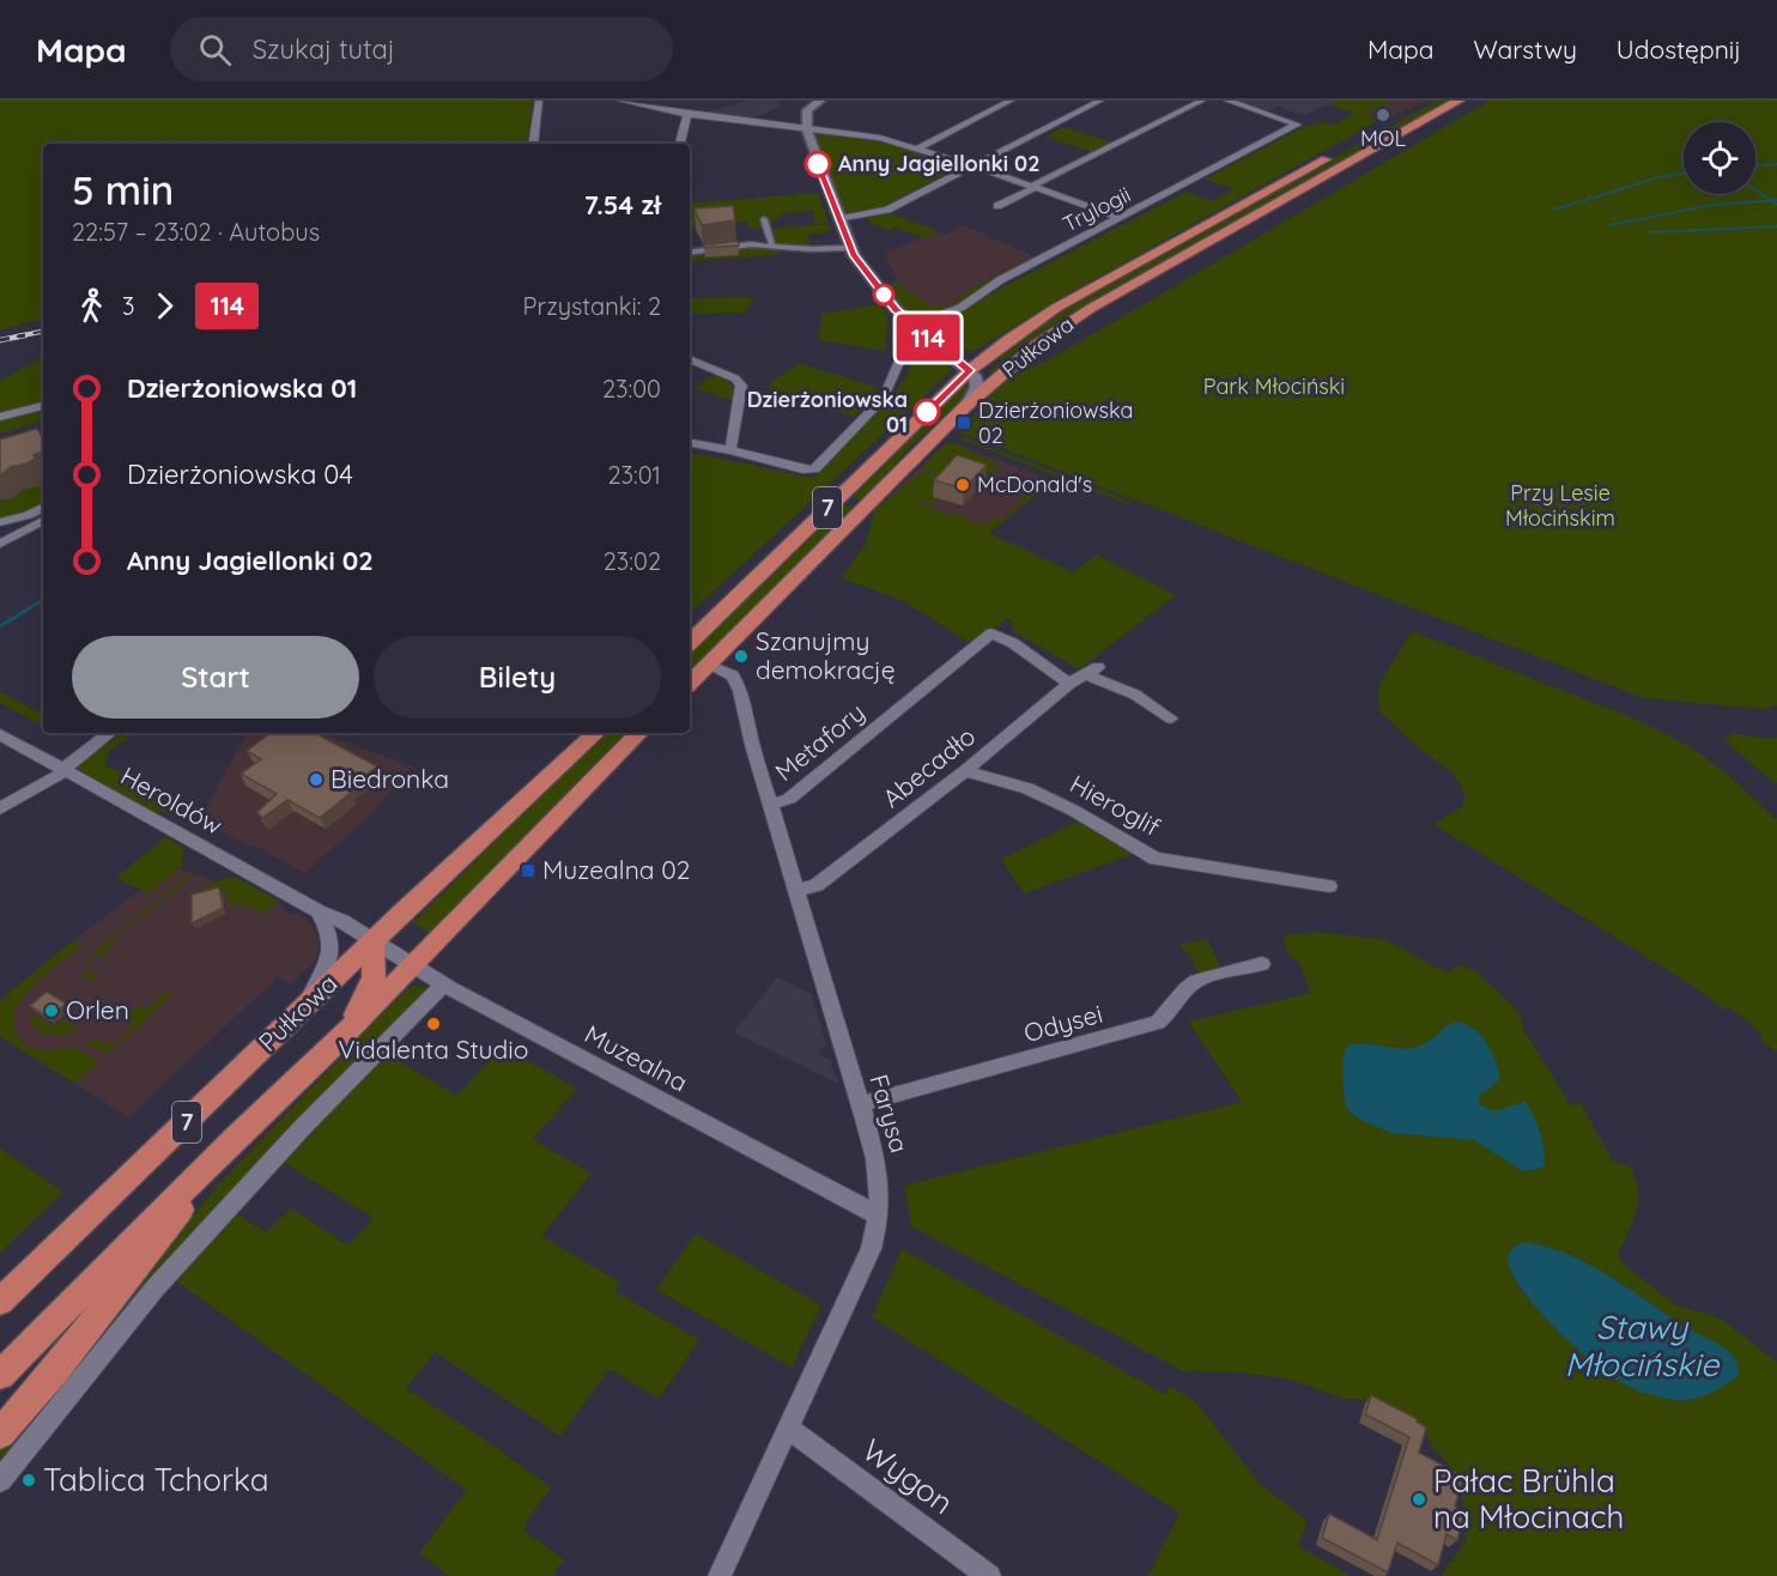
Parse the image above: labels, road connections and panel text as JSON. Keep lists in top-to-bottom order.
{
  "streets": {
    "highway": ["Pułkowa", "7"],
    "street": [
      "Trylogii",
      "Metafory",
      "Abecadło",
      "Heroldów",
      "Hieroglif",
      "Odysei",
      "Muzealna",
      "Farysa",
      "Wygon"
    ]
  },
  "crossings": [
    ["Pułkowa", "7"],
    ["Pułkowa", "Heroldów"],
    ["Pułkowa", "Muzealna"],
    ["Pułkowa", "Farysa"],
    ["Metafory", "Abecadło"],
    ["Metafory", "Farysa"],
    ["Abecadło", "Hieroglif"],
    ["Abecadło", "Farysa"],
    ["Heroldów", "Muzealna"],
    ["Odysei", "Farysa"],
    ["Muzealna", "Farysa"],
    ["Farysa", "Wygon"]
  ],
  "water": ["Stawy Młocińskie"],
  "parks": ["Park Młociński", "Przy Lesie Młocińskim"],
  "places": {
    "other": [
      "MOL",
      "Anny Jagiellonki 02",
      "Dzierżoniowska 01",
      "McDonald's",
      "Szanujmy demokrację",
      "Biedronka",
      "Orlen",
      "Vidalenta Studio",
      "Tablica Tchorka",
      "Pałac Brühla na Młocinach"
    ],
    "transit": ["Dzierżoniowska 02", "Muzealna 02"]
  },
  "lines": ["bus line 114"],
  "page": {
    "header": "Mapa",
    "search": "Szukaj tutaj",
    "nav": ["Mapa", "Warstwy", "Udostępnij"],
    "on_map": "114",
    "heading": ["5 min", "22:57 – 23:02 · Autobus", "7.54 zł"],
    "legs": ["3", "114", "Przystanki: 2"],
    "list": [
      {
        "name": "Dzierżoniowska 01",
        "value": "23:00"
      },
      {
        "name": "Dzierżoniowska 04",
        "value": "23:01"
      },
      {
        "name": "Anny Jagiellonki 02",
        "value": "23:02"
      }
    ],
    "buttons": ["Start", "Bilety"]
  }
}
